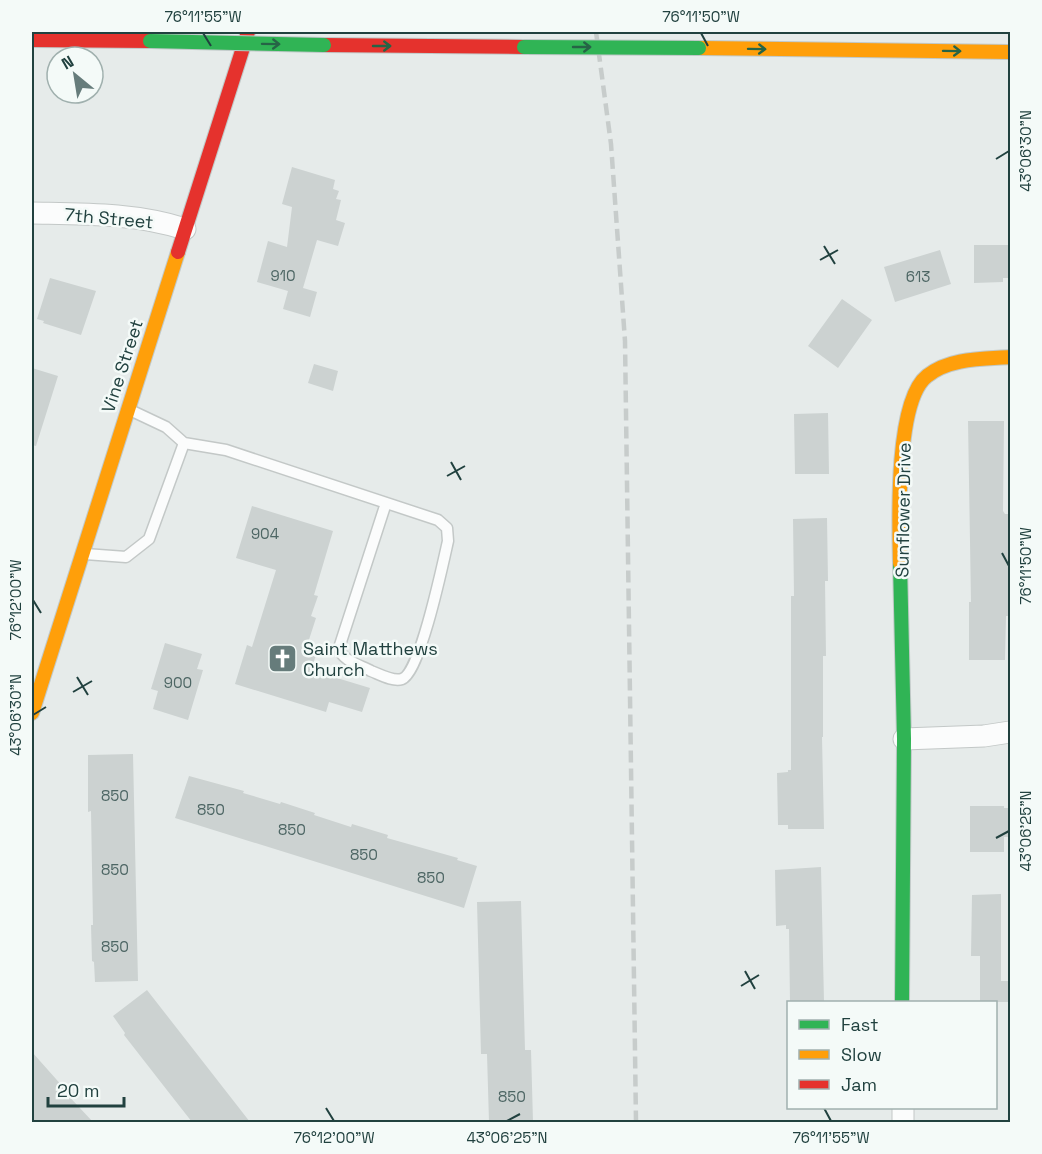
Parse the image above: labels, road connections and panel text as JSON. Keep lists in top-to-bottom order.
{
  "streets": {
    "main road": ["Vine Street", "Sunflower Drive"],
    "street": ["7th Street"]
  },
  "crossings": [
    ["7th Street", "Vine Street"]
  ],
  "places": {
    "church": ["Saint Matthews Church"]
  },
  "house_numbers": [
    "910",
    "613",
    "904",
    "900",
    "850",
    "850",
    "850",
    "850",
    "850",
    "850",
    "850",
    "850"
  ],
  "legend": ["Fast", "Slow", "Jam"],
  "scale_bar": "20 m",
  "north": "top left",
  "coordinates": [
    "76°11'55\"W",
    "76°11'50\"W",
    "43°06'30\"N",
    "76°12'00\"W",
    "43°06'25\"N"
  ]
}
